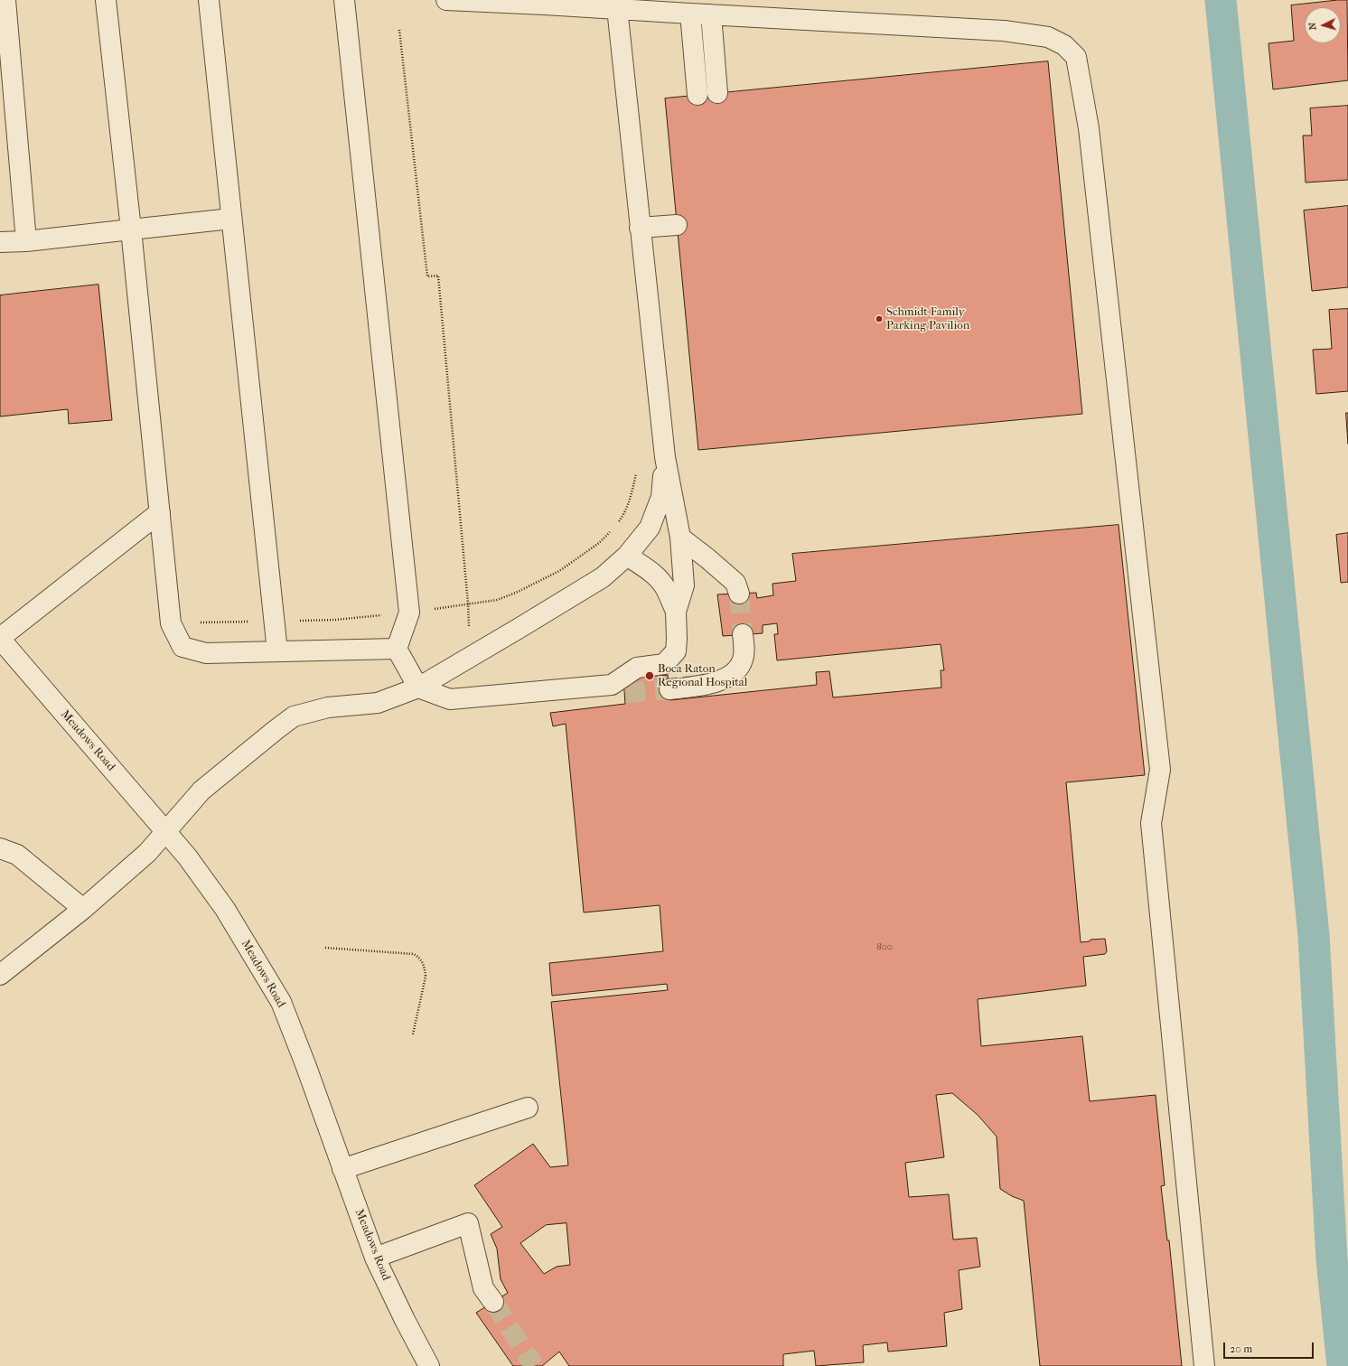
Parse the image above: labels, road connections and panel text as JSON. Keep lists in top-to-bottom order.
{
  "streets": {
    "street": ["Meadows Road"]
  },
  "places": ["Schmidt Family Parking Pavilion", "Boca Raton Regional Hospital"],
  "house_numbers": ["800"],
  "scale_bar": "20 m",
  "north": "left"
}
